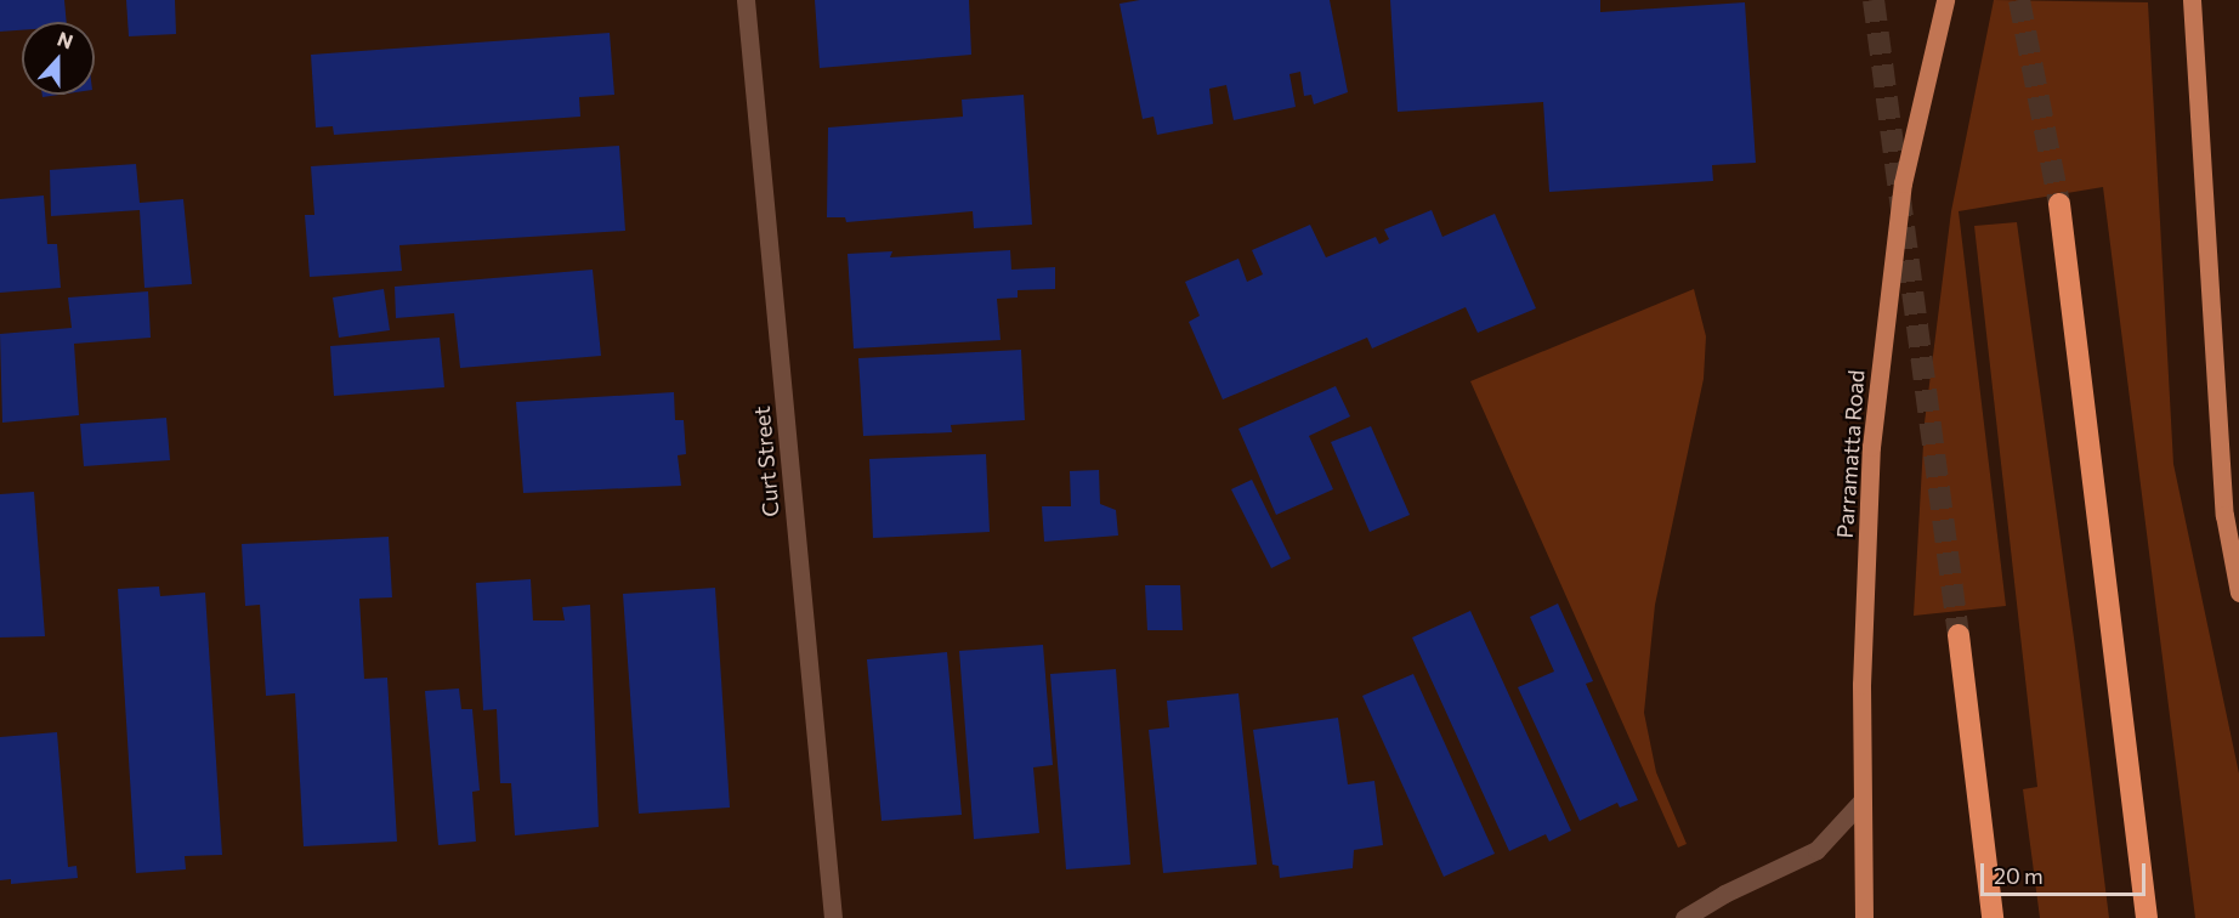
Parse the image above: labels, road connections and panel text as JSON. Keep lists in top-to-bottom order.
{
  "streets": {
    "main road": ["Parramatta Road"],
    "street": ["Curt Street"]
  },
  "scale_bar": "20 m",
  "north": "top"
}
